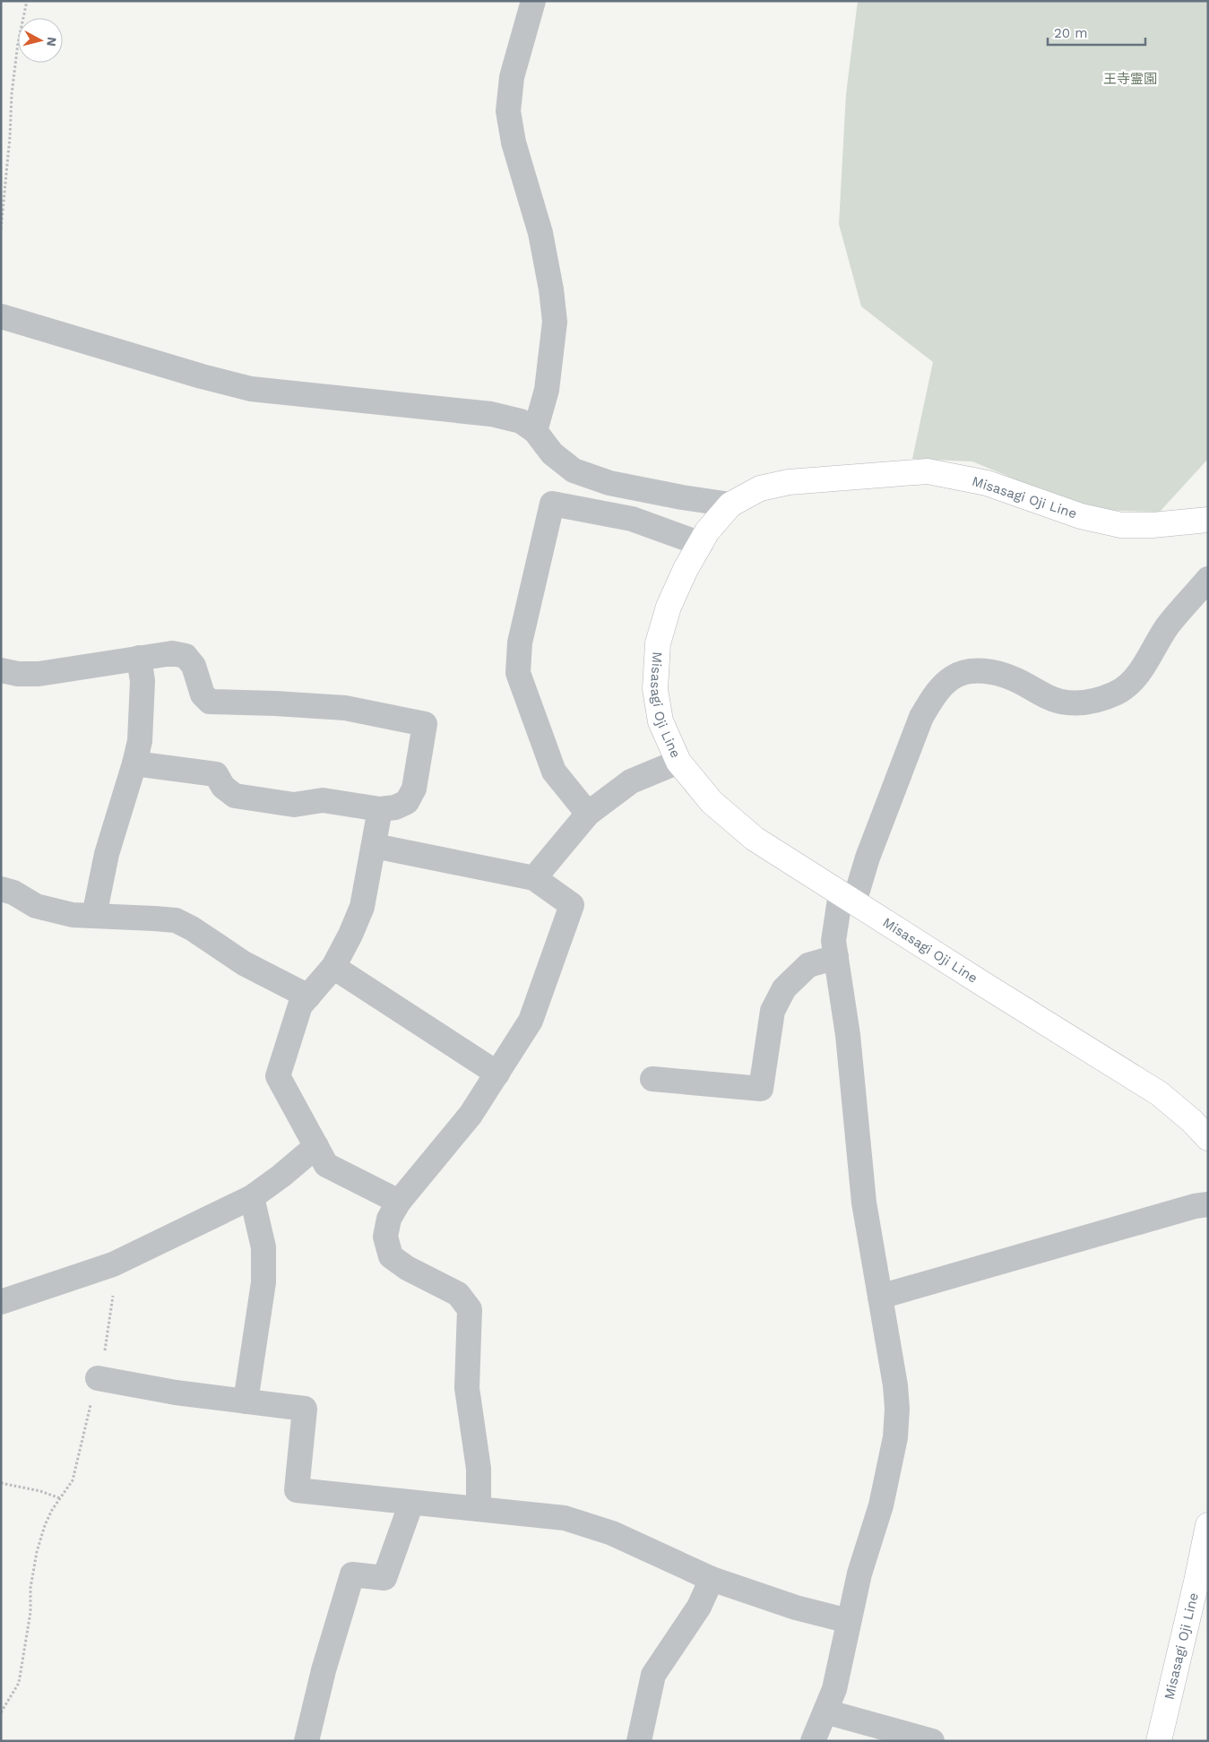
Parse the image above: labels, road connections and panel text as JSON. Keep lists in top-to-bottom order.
{
  "streets": {
    "main road": ["Misasagi Oji Line"]
  },
  "parks": ["王寺霊園"],
  "scale_bar": "20 m",
  "north": "right"
}
